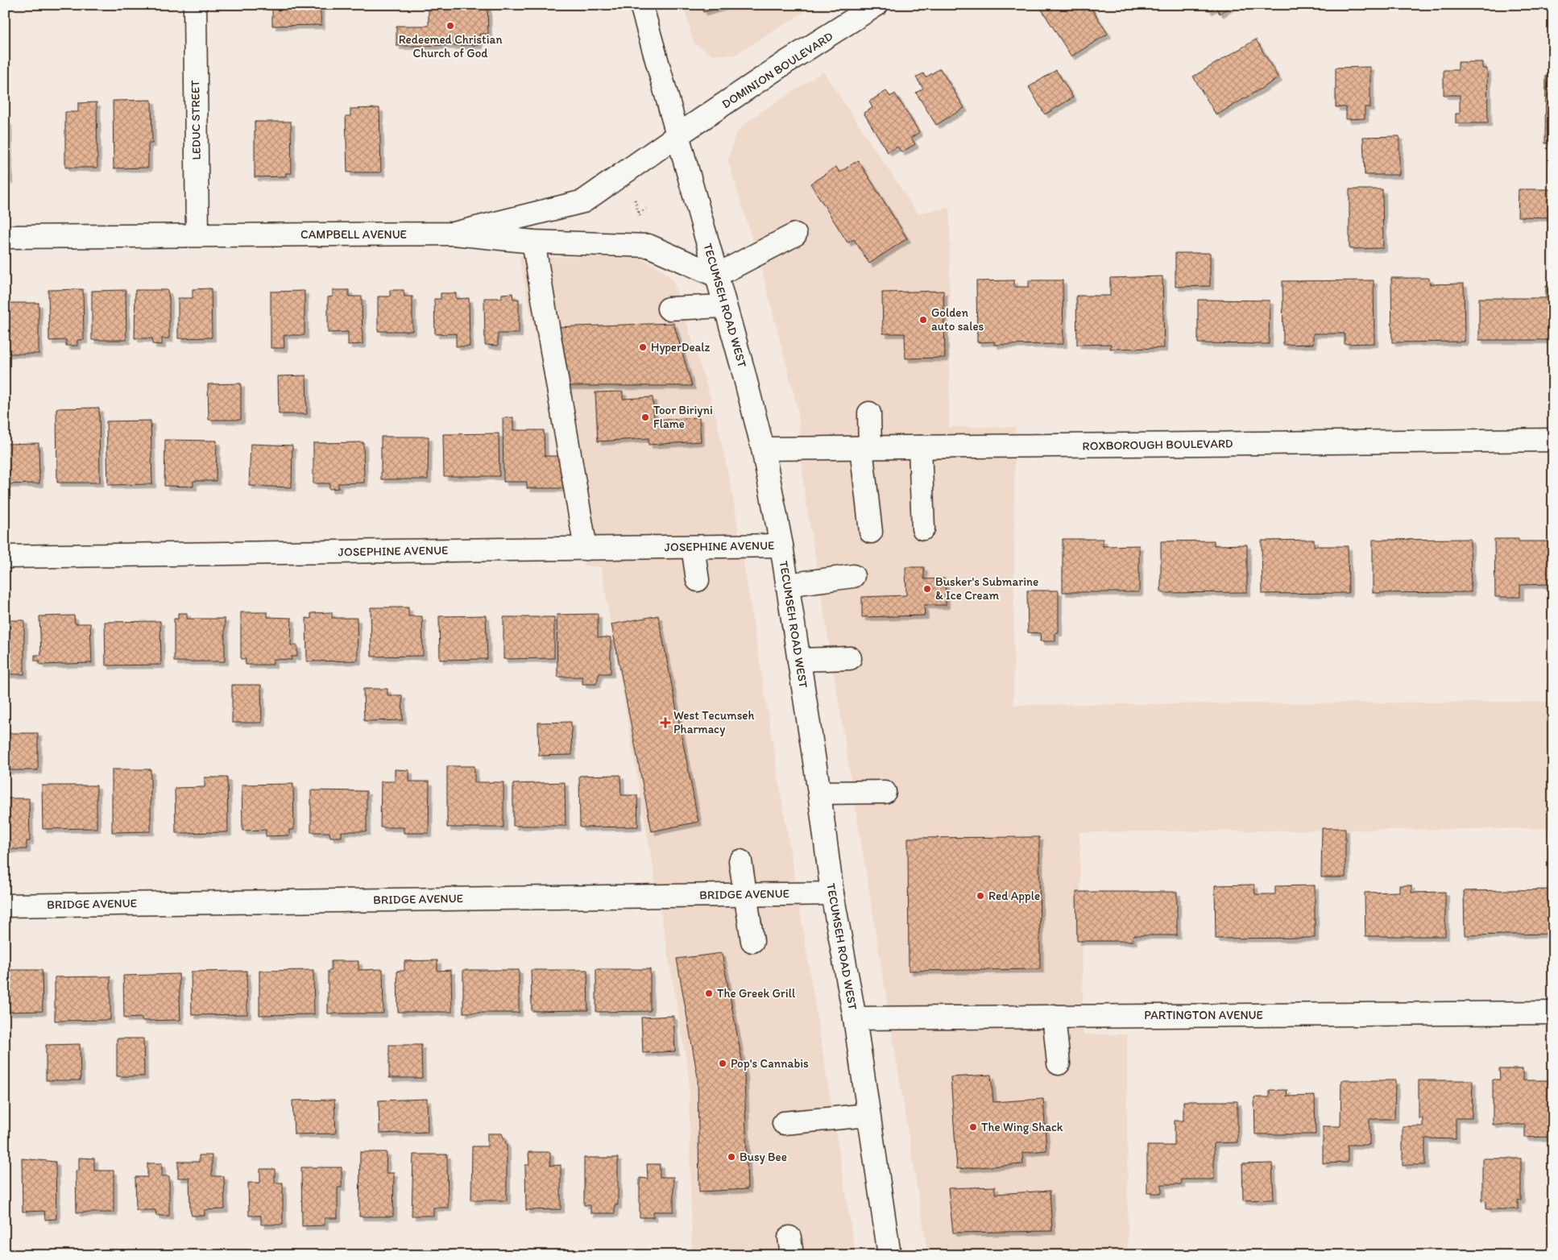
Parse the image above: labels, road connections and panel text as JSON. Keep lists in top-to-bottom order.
{
  "streets": {
    "street": [
      "DOMINION BOULEVARD",
      "LEDUC STREET",
      "CAMPBELL AVENUE",
      "TECUMSEH ROAD WEST",
      "ROXBOROUGH BOULEVARD",
      "JOSEPHINE AVENUE",
      "BRIDGE AVENUE",
      "PARTINGTON AVENUE"
    ]
  },
  "crossings": [
    ["DOMINION BOULEVARD", "CAMPBELL AVENUE"],
    ["DOMINION BOULEVARD", "TECUMSEH ROAD WEST"],
    ["LEDUC STREET", "CAMPBELL AVENUE"],
    ["CAMPBELL AVENUE", "TECUMSEH ROAD WEST"],
    ["TECUMSEH ROAD WEST", "ROXBOROUGH BOULEVARD"],
    ["TECUMSEH ROAD WEST", "JOSEPHINE AVENUE"],
    ["TECUMSEH ROAD WEST", "BRIDGE AVENUE"],
    ["TECUMSEH ROAD WEST", "PARTINGTON AVENUE"]
  ],
  "places": {
    "other": [
      "Redeemed Christian Church of God",
      "Golden auto sales",
      "HyperDealz",
      "Toor Biriyni Flame",
      "Busker's Submarine & Ice Cream",
      "Red Apple",
      "The Greek Grill",
      "Pop's Cannabis",
      "The Wing Shack",
      "Busy Bee"
    ],
    "health": ["West Tecumseh Pharmacy"]
  }
}
